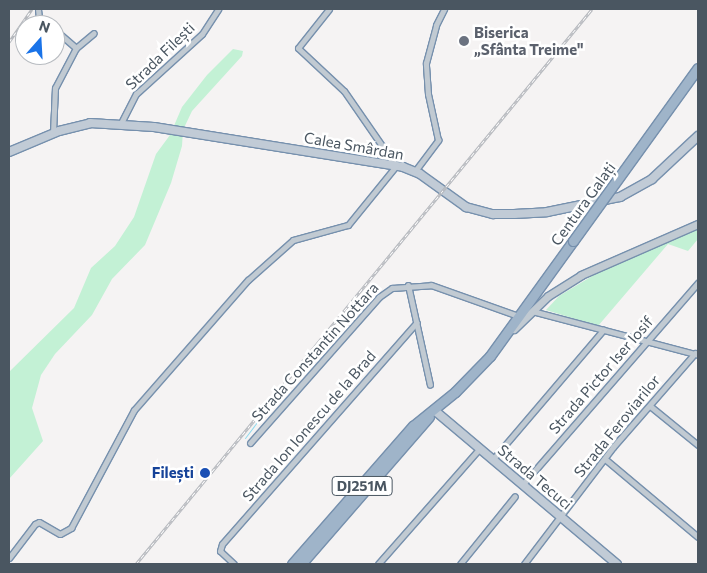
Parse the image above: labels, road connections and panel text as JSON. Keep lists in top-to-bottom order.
{
  "streets": {
    "highway": ["Centura Galați", "DJ251M"],
    "main road": ["Calea Smârdan", "Strada Tecuci"],
    "street": [
      "Strada Filești",
      "Strada Constantin Nottara",
      "Strada Pictor Iser Iosif",
      "Strada Ion Ionescu de la Brad",
      "Strada Feroviarilor"
    ]
  },
  "crossings": [
    ["Strada Filești", "Calea Smârdan"],
    ["Centura Galați", "Strada Constantin Nottara"],
    ["Centura Galați", "DJ251M"],
    ["Strada Pictor Iser Iosif", "Strada Tecuci"],
    ["Strada Feroviarilor", "Strada Tecuci"],
    ["Strada Tecuci", "DJ251M"]
  ],
  "places": ["Biserica „Sfânta Treime\"", "Filești"],
  "north": "top"
}
